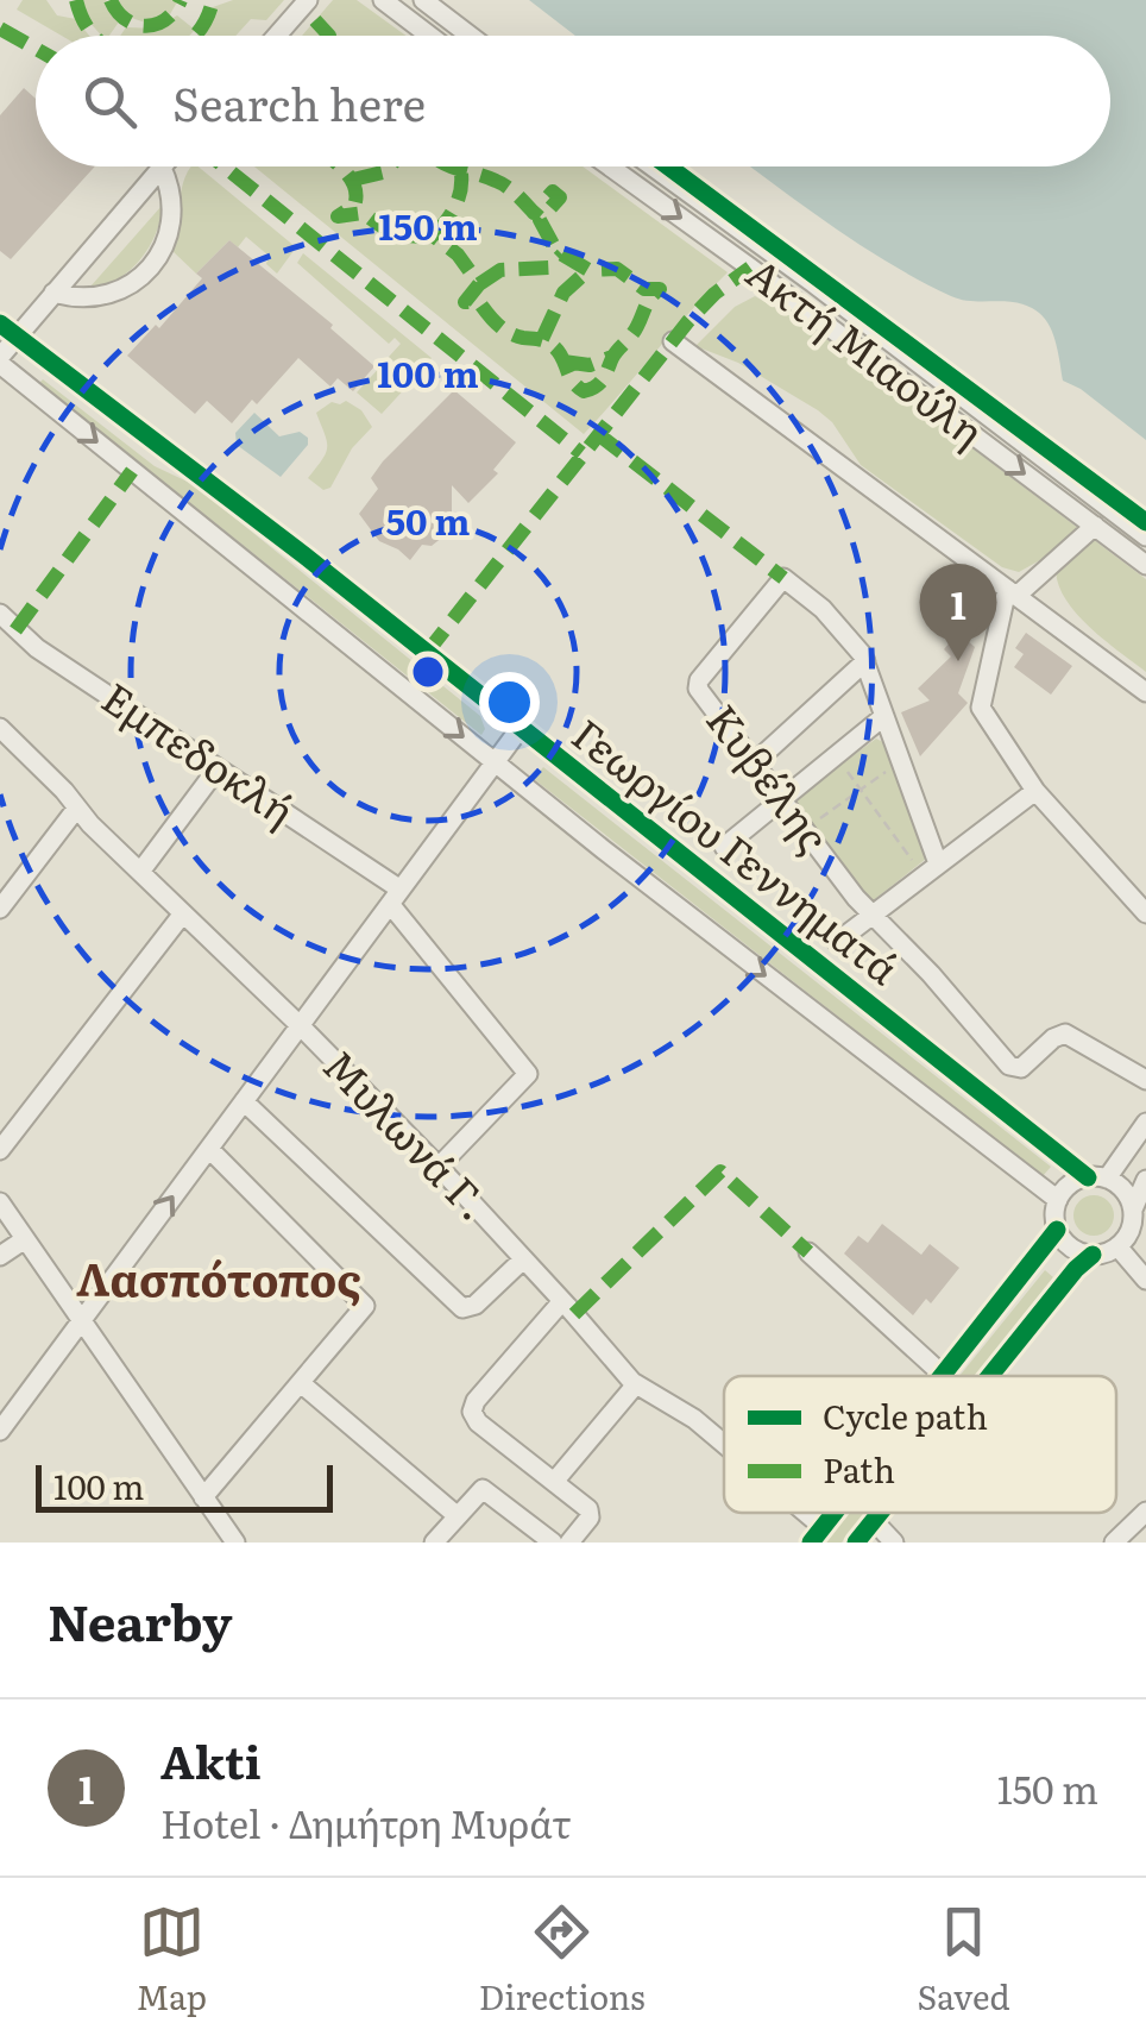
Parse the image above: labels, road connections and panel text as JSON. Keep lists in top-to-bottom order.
{
  "streets": {
    "street": [
      "Ακτή Μιαούλη",
      "Εμπεδοκλή",
      "Κυβέλης",
      "Γεωργίου Γεννηματά",
      "Μυλωνά Γ."
    ]
  },
  "crossings": [
    ["Εμπεδοκλή", "Μυλωνά Γ."]
  ],
  "districts": ["Λασπότοπος"],
  "legend": ["Cycle path", "Path"],
  "scale_bar": "100 m",
  "page": {
    "search": "Search here",
    "pins": "1",
    "scale": "100 m",
    "heading": "Nearby",
    "list": [
      {
        "mark": "1",
        "name": "Akti",
        "note": "Hotel · Δημήτρη Μυράτ",
        "value": "150 m"
      }
    ],
    "nav": ["Map", "Directions", "Saved"]
  },
  "rings": ["150 m", "100 m", "50 m"]
}
